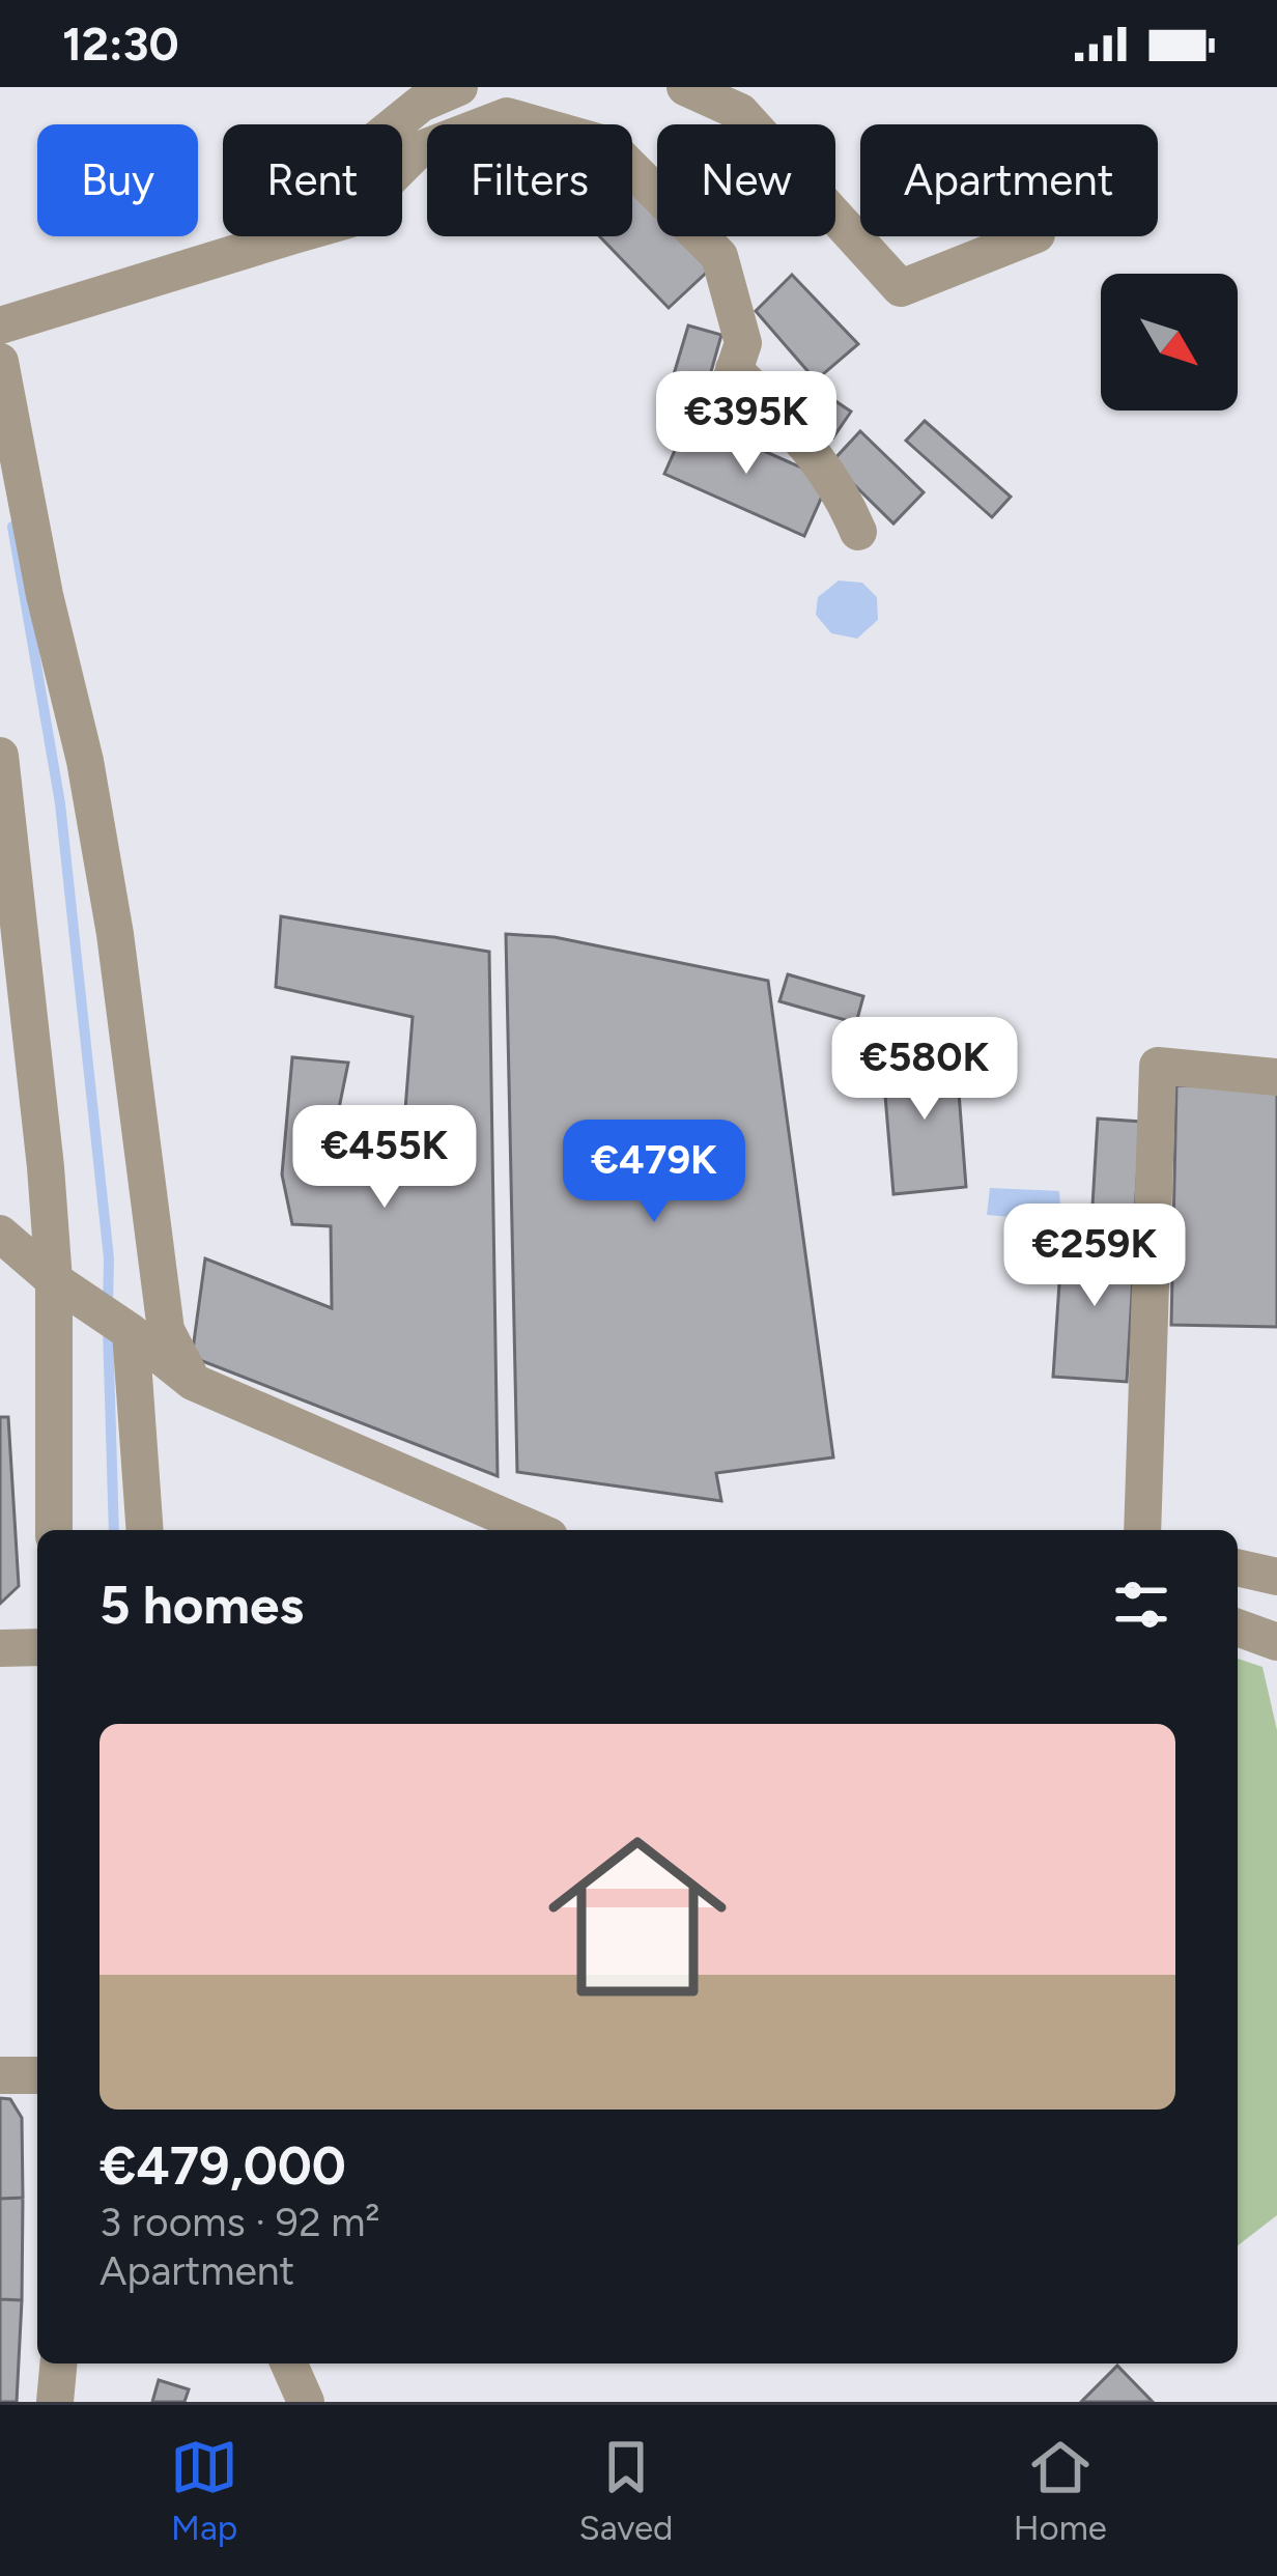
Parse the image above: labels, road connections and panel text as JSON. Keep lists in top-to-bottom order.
{
  "north": "bottom right",
  "page": {
    "status": "12:30",
    "chip": [
      "Buy",
      "Rent",
      "Filters",
      "New",
      "Apartment"
    ],
    "price": [
      "€395K",
      "€580K",
      "€455K",
      "€479K",
      "€259K"
    ],
    "heading": "5 homes",
    "list": [
      {
        "name": "€479,000",
        "note": "3 rooms · 92 m² · Apartment"
      }
    ],
    "tabs": ["Map", "Saved", "Home"]
  }
}
